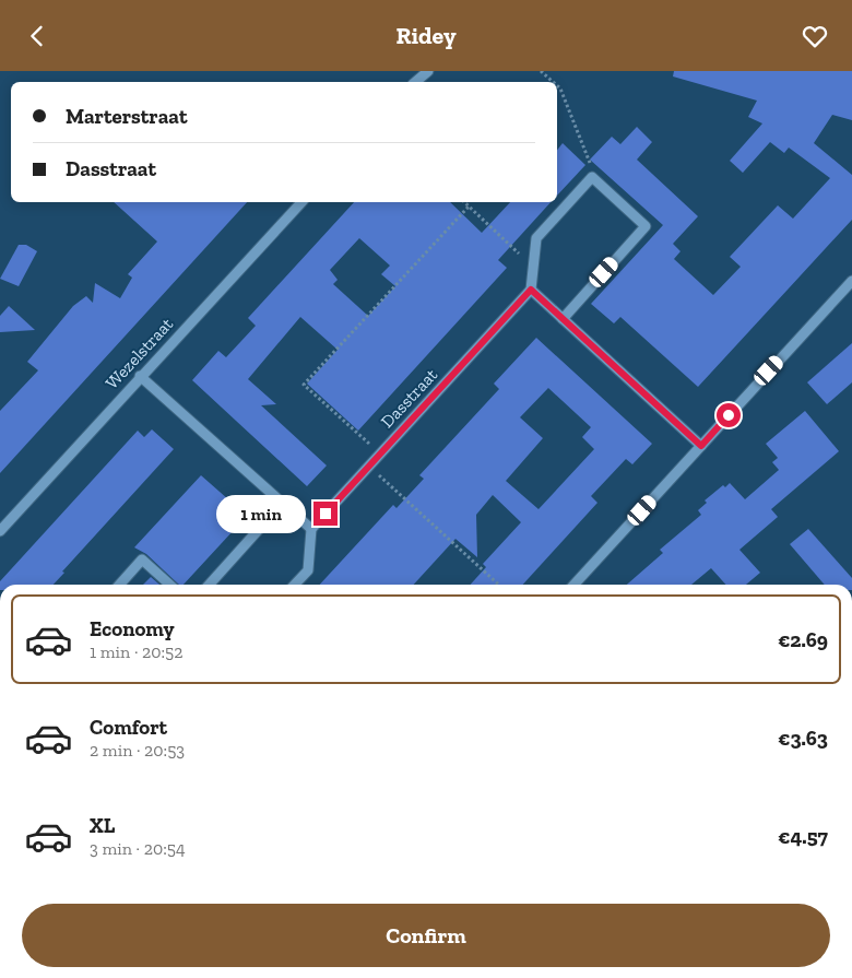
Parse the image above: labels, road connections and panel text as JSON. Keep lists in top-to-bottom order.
{
  "streets": {
    "street": ["Wezelstraat", "Dasstraat"]
  },
  "page": {
    "header": "Ridey",
    "banner": ["Marterstraat", "Dasstraat"],
    "bubble": "1 min",
    "list": [
      {
        "name": "Economy",
        "note": "1 min · 20:52",
        "value": "€2.69"
      },
      {
        "name": "Comfort",
        "note": "2 min · 20:53",
        "value": "€3.63"
      },
      {
        "name": "XL",
        "note": "3 min · 20:54",
        "value": "€4.57"
      }
    ],
    "buttons": "Confirm"
  }
}
